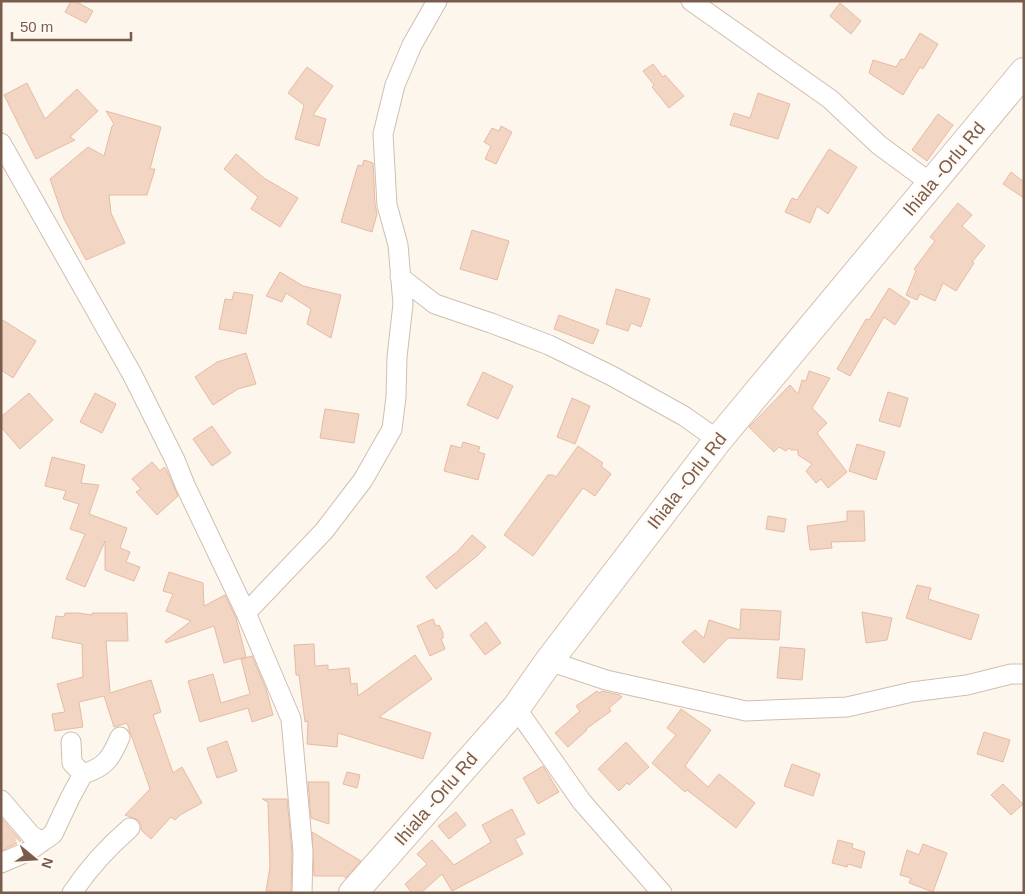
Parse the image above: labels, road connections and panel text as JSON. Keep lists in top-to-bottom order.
{
  "streets": {
    "main road": ["Ihiala -Orlu Rd"]
  },
  "scale_bar": "50 m",
  "north": "right"
}
